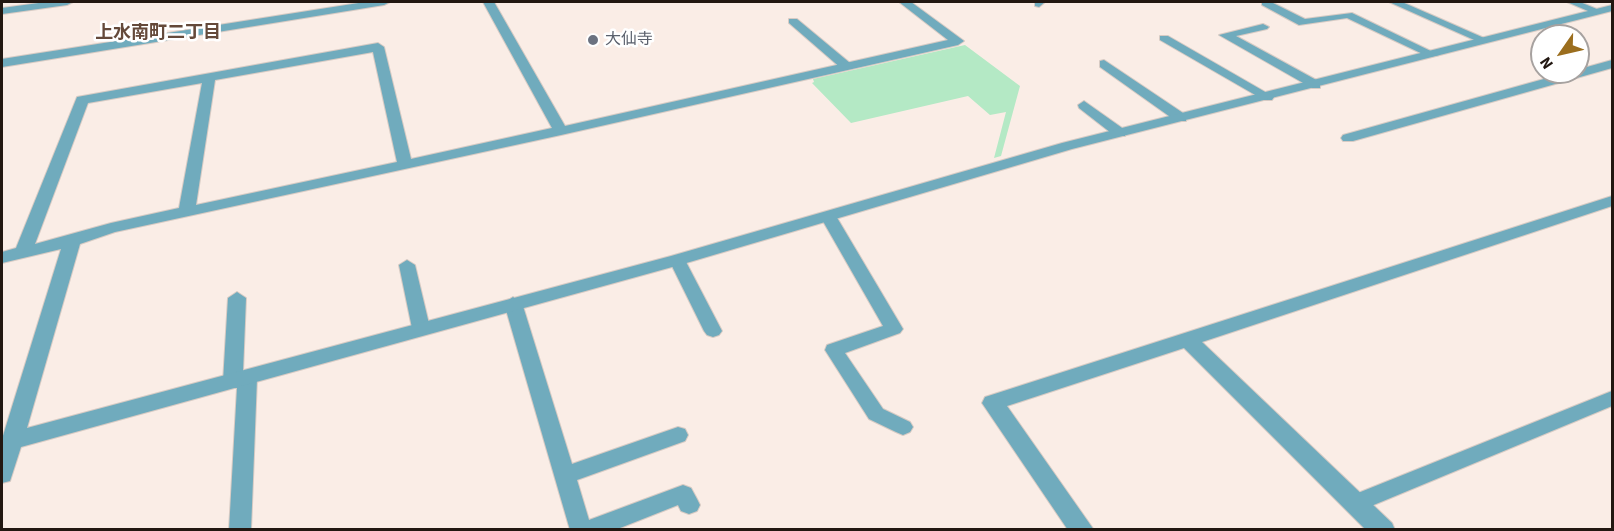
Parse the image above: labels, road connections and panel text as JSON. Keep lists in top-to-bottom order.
{
  "districts": ["上水南町二丁目"],
  "places": ["大仙寺"],
  "north": "bottom left"
}
